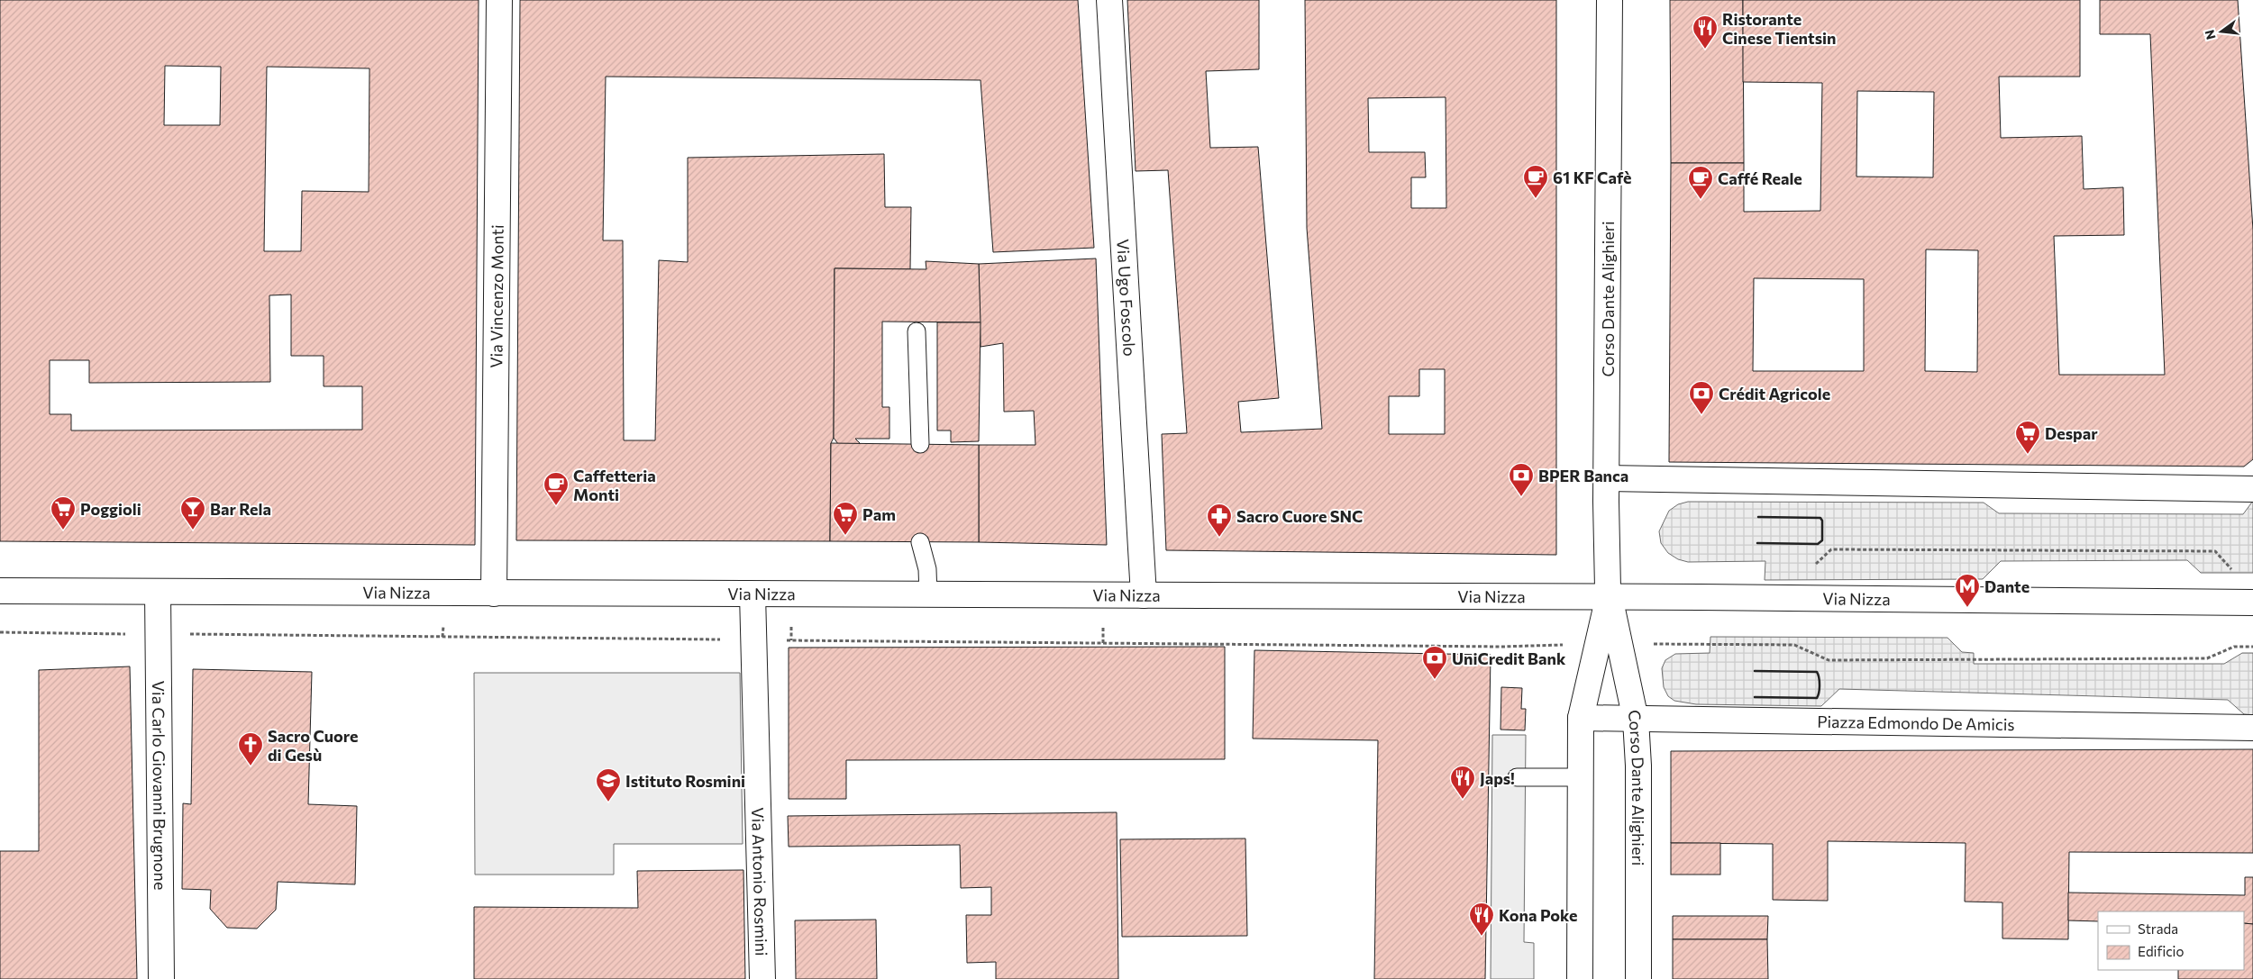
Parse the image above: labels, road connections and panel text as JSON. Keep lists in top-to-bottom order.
{
  "streets": {
    "street": [
      "Via Vincenzo Monti",
      "Via Ugo Foscolo",
      "Corso Dante Alighieri",
      "Via Nizza",
      "Piazza Edmondo De Amicis",
      "Via Carlo Giovanni Brugnone",
      "Via Antonio Rosmini"
    ]
  },
  "crossings": [
    ["Via Vincenzo Monti", "Via Nizza"],
    ["Via Ugo Foscolo", "Via Nizza"],
    ["Corso Dante Alighieri", "Via Nizza"],
    ["Corso Dante Alighieri", "Piazza Edmondo De Amicis"],
    ["Via Nizza", "Via Carlo Giovanni Brugnone"],
    ["Via Nizza", "Via Antonio Rosmini"]
  ],
  "places": {
    "restaurant": ["Ristorante Cinese Tientsin", "Japs!", "Kona Poke"],
    "cafe": ["61 KF Cafè", "Caffé Reale", "Caffetteria Monti"],
    "bank": ["Crédit Agricole", "BPER Banca", "UniCredit Bank"],
    "supermarket": ["Despar", "Poggioli", "Pam"],
    "bar": ["Bar Rela"],
    "pharmacy": ["Sacro Cuore SNC"],
    "metro station": ["Dante"],
    "church": ["Sacro Cuore di Gesù"],
    "school or university": ["Istituto Rosmini"]
  },
  "legend": ["Strada", "Edificio"],
  "north": "left"
}
